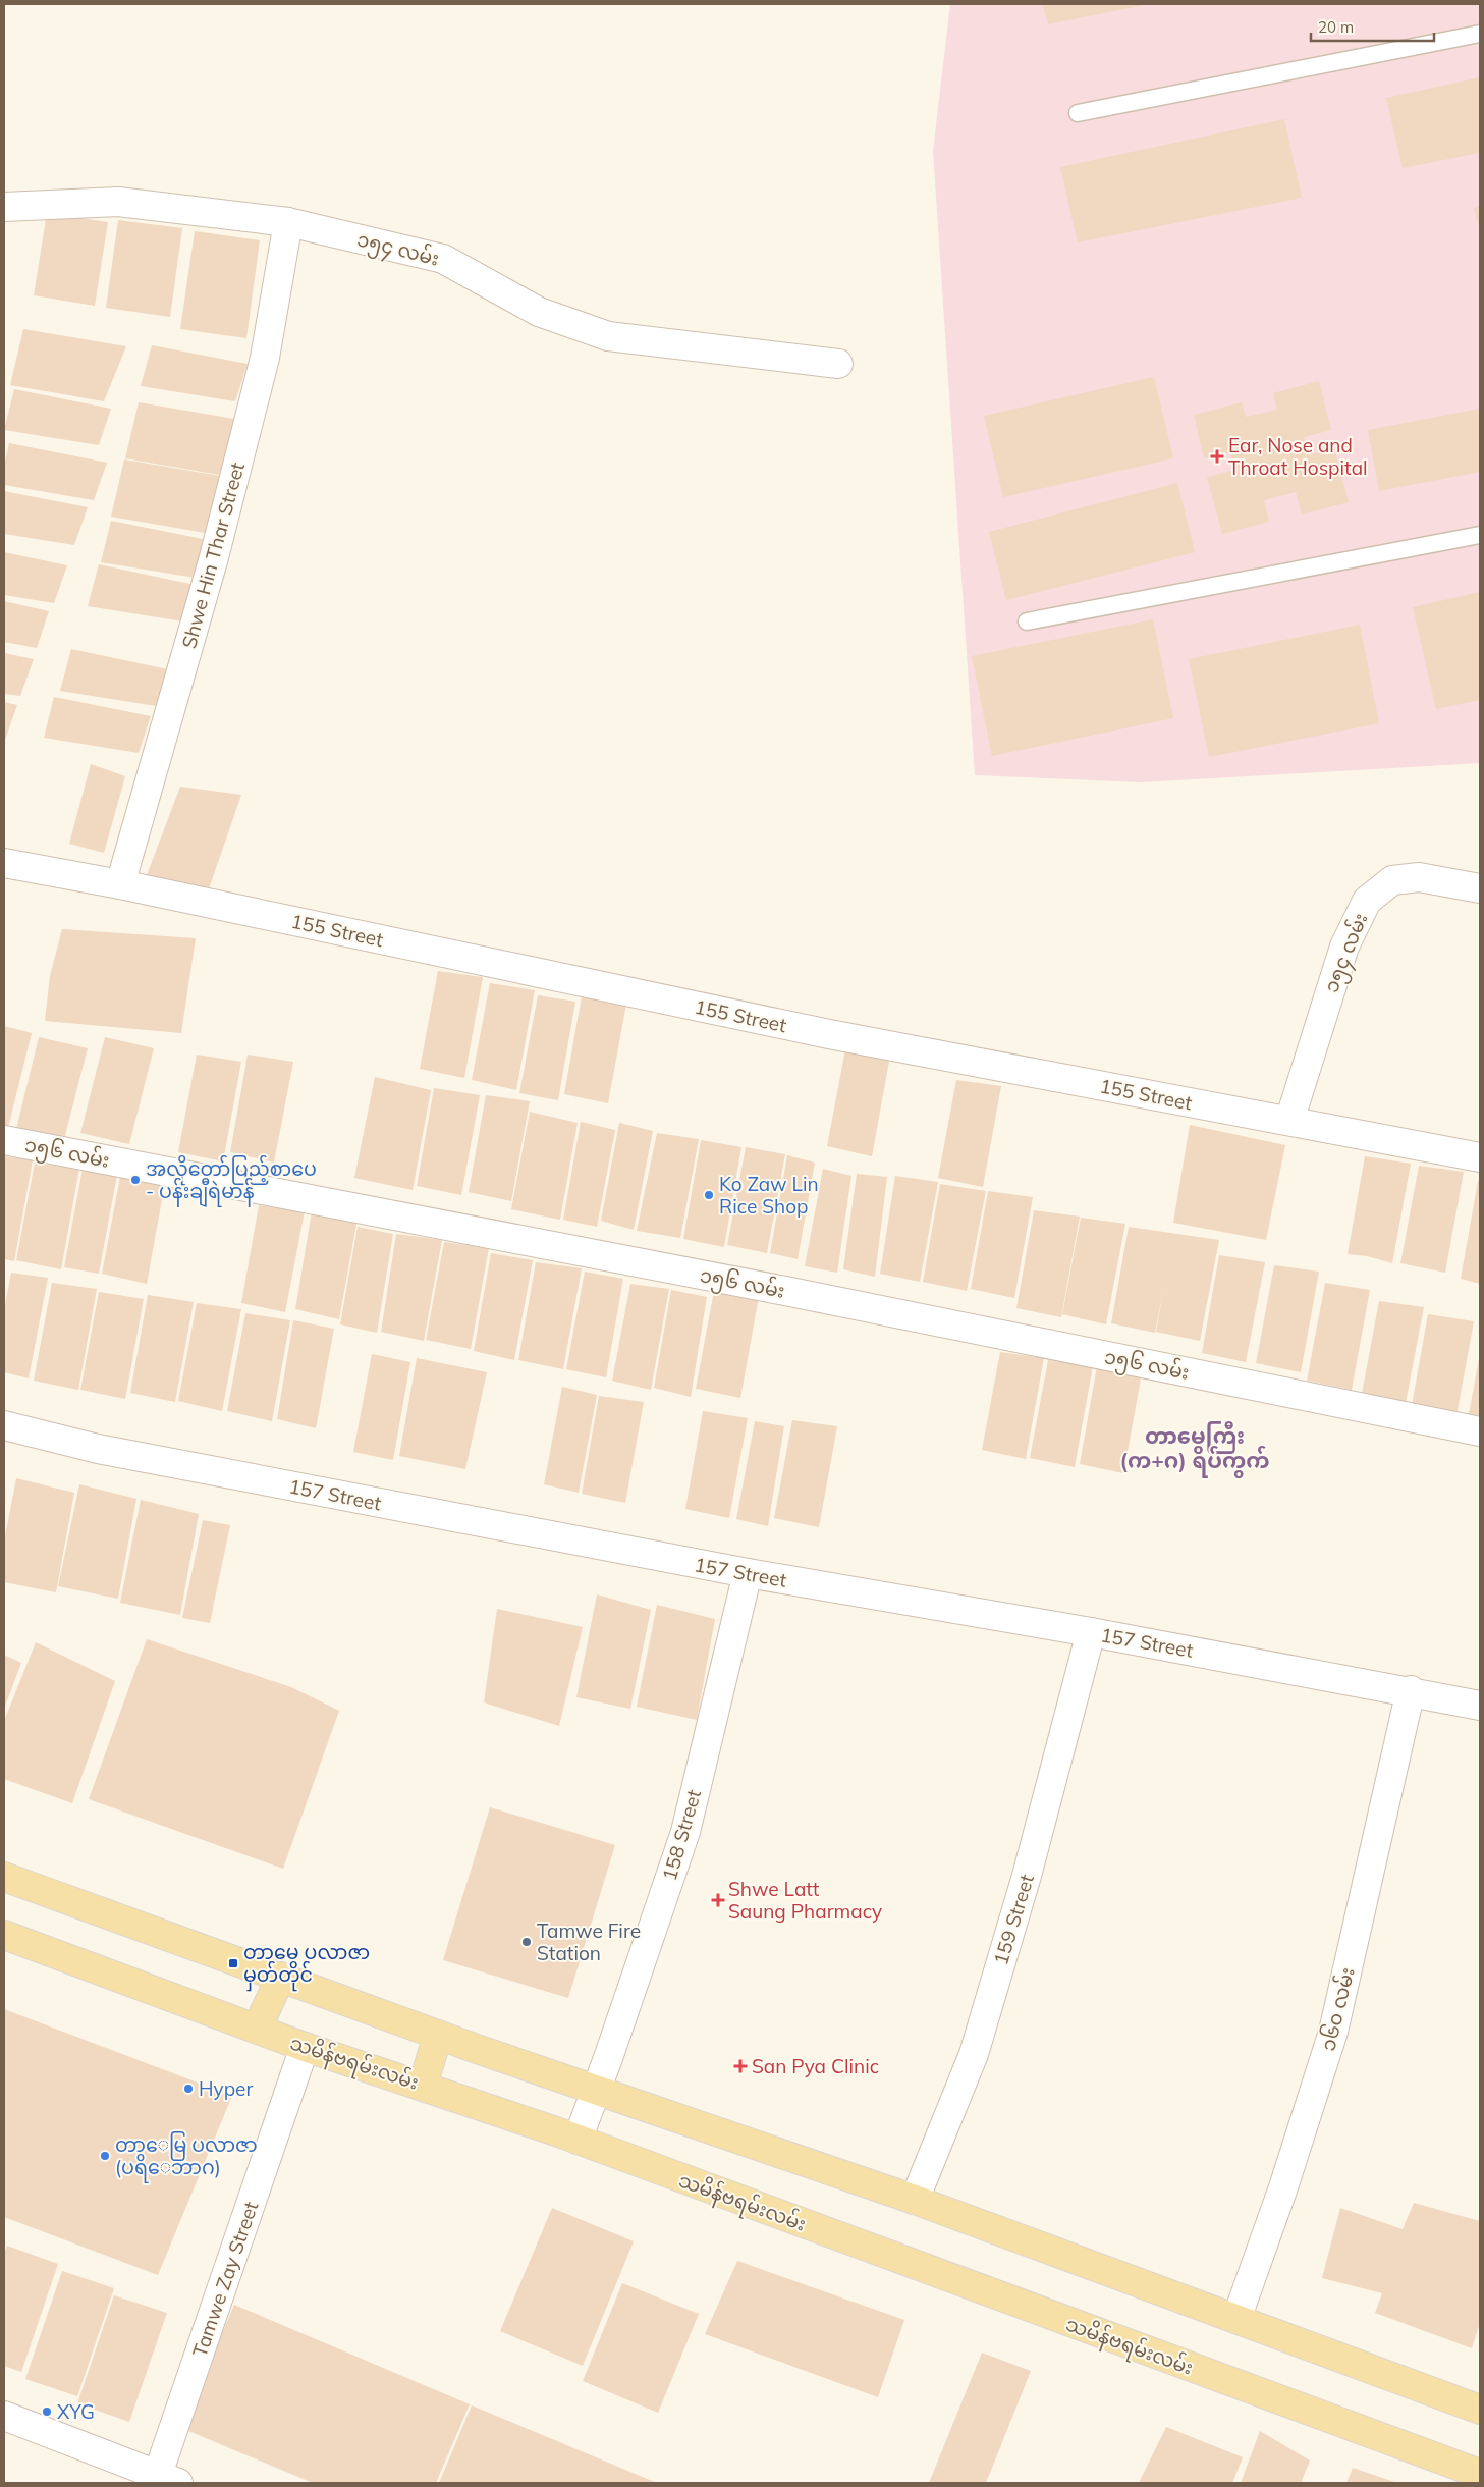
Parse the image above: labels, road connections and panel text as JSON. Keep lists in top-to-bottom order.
{
  "streets": {
    "main road": ["သမိန်ဗရမ်းလမ်း"],
    "street": [
      "၁၅၄ လမ်း",
      "Shwe Hin Thar Street",
      "155 Street",
      "၁၅၆ လမ်း",
      "157 Street",
      "158 Street",
      "159 Street",
      "၁၆၀ လမ်း",
      "Tamwe Zay Street"
    ]
  },
  "crossings": [
    ["၁၅၄ လမ်း", "Shwe Hin Thar Street"],
    ["၁၅၄ လမ်း", "155 Street"],
    ["Shwe Hin Thar Street", "155 Street"],
    ["157 Street", "158 Street"],
    ["157 Street", "159 Street"],
    ["157 Street", "၁၆၀ လမ်း"],
    ["158 Street", "သမိန်ဗရမ်းလမ်း"],
    ["သမိန်ဗရမ်းလမ်း", "Tamwe Zay Street"]
  ],
  "districts": ["တာမွေကြီး (က+ဂ) ရပ်ကွက်"],
  "places": {
    "health": ["Ear, Nose and Throat Hospital", "Shwe Latt Saung Pharmacy", "San Pya Clinic"],
    "other": [
      "အလိုတော်ပြည့်စာပေ - ပန်းချီရဲမာန်",
      "Ko Zaw Lin Rice Shop",
      "Tamwe Fire Station",
      "Hyper",
      "တာေမြ ပလာဇာ (ပရိေဘာဂ)",
      "XYG"
    ],
    "transit": ["တာမွေ ပလာဇာ မှတ်တိုင်"]
  },
  "scale_bar": "20 m"
}
